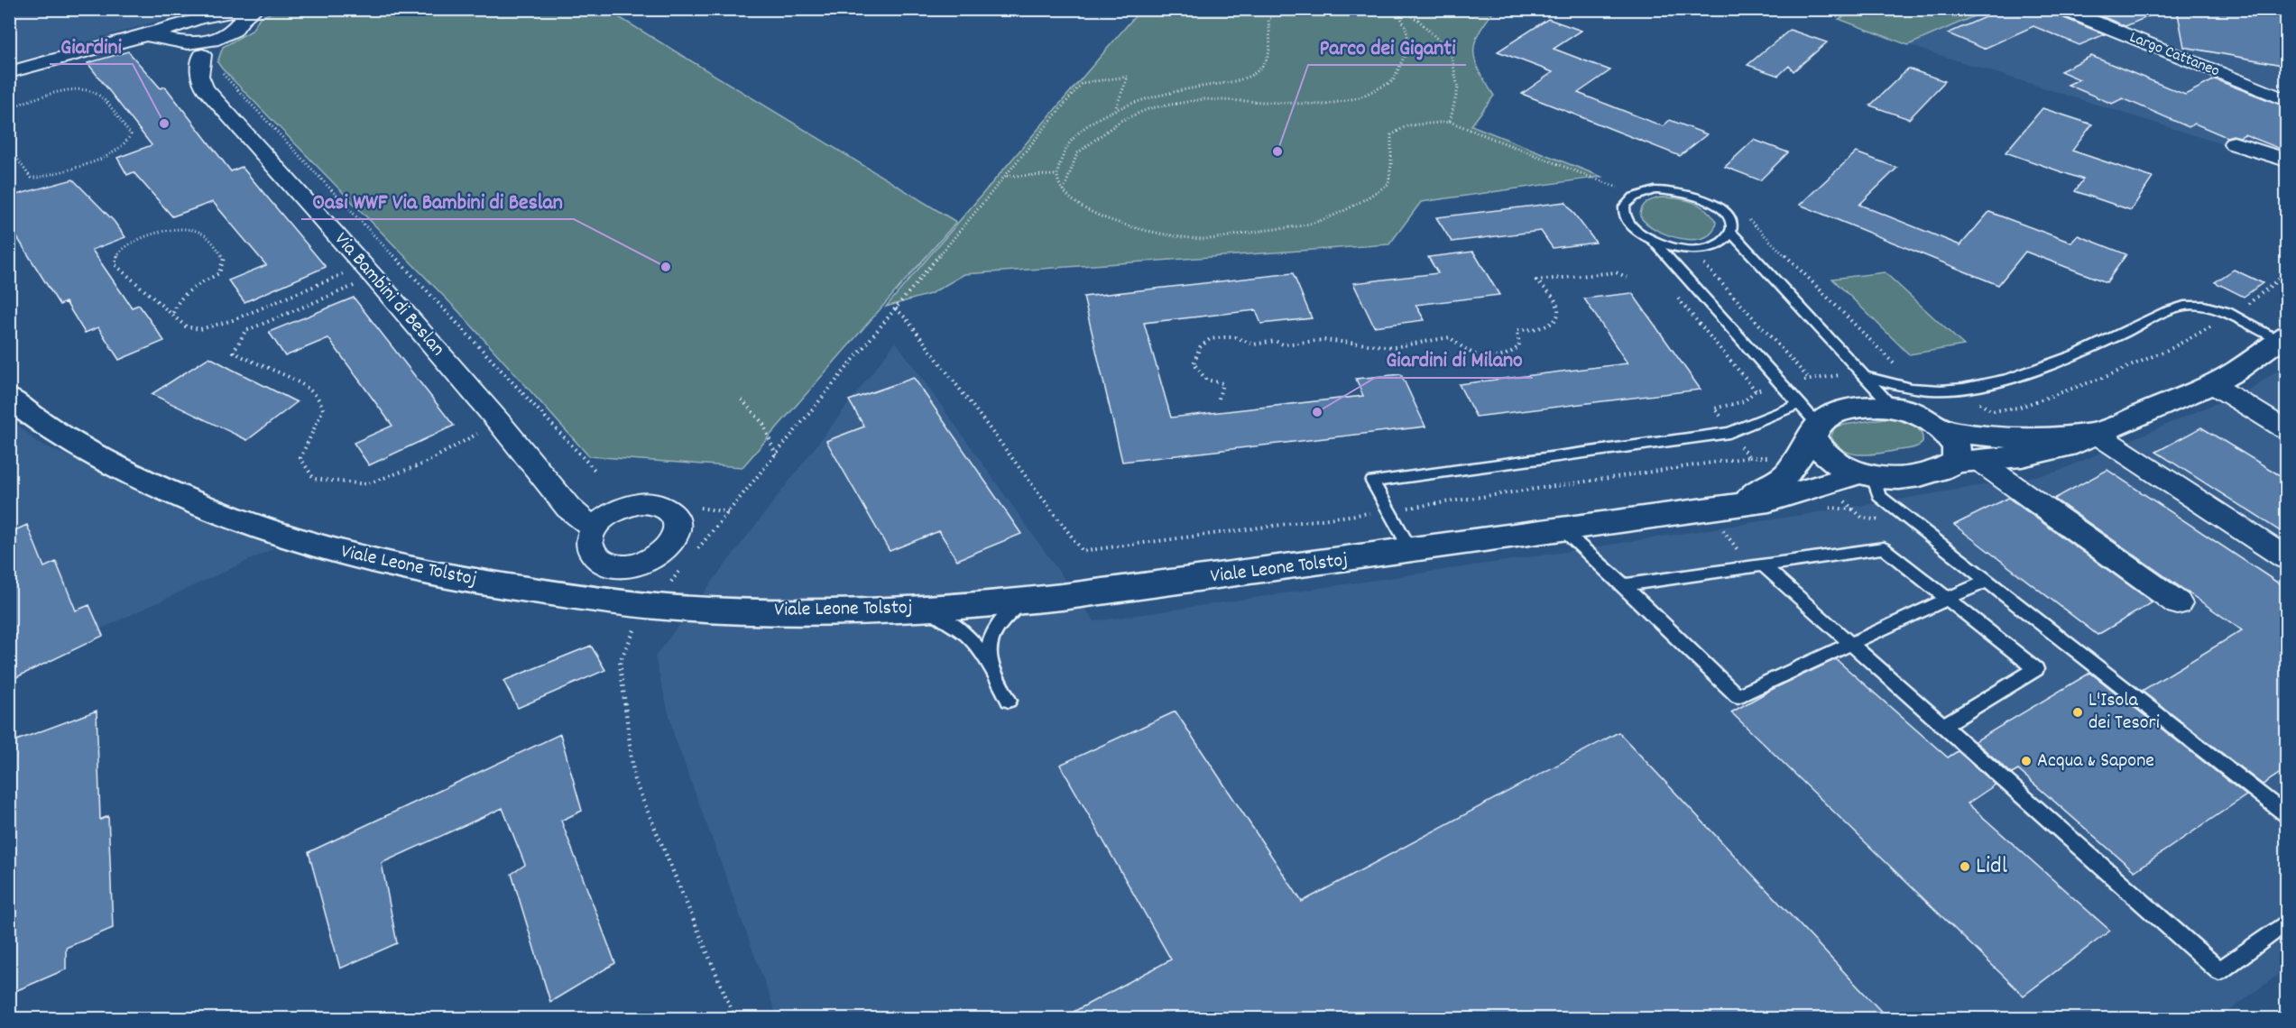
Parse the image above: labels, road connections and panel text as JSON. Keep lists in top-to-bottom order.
{
  "streets": {
    "street": ["Largo Cattaneo", "Via Bambini di Beslan", "Viale Leone Tolstoj"]
  },
  "places": [
    "Giardini",
    "Parco dei Giganti",
    "Oasi WWF Via Bambini di Beslan",
    "Giardini di Milano",
    "L'Isola dei Tesori",
    "Acqua & Sapone",
    "Lidl"
  ]
}
